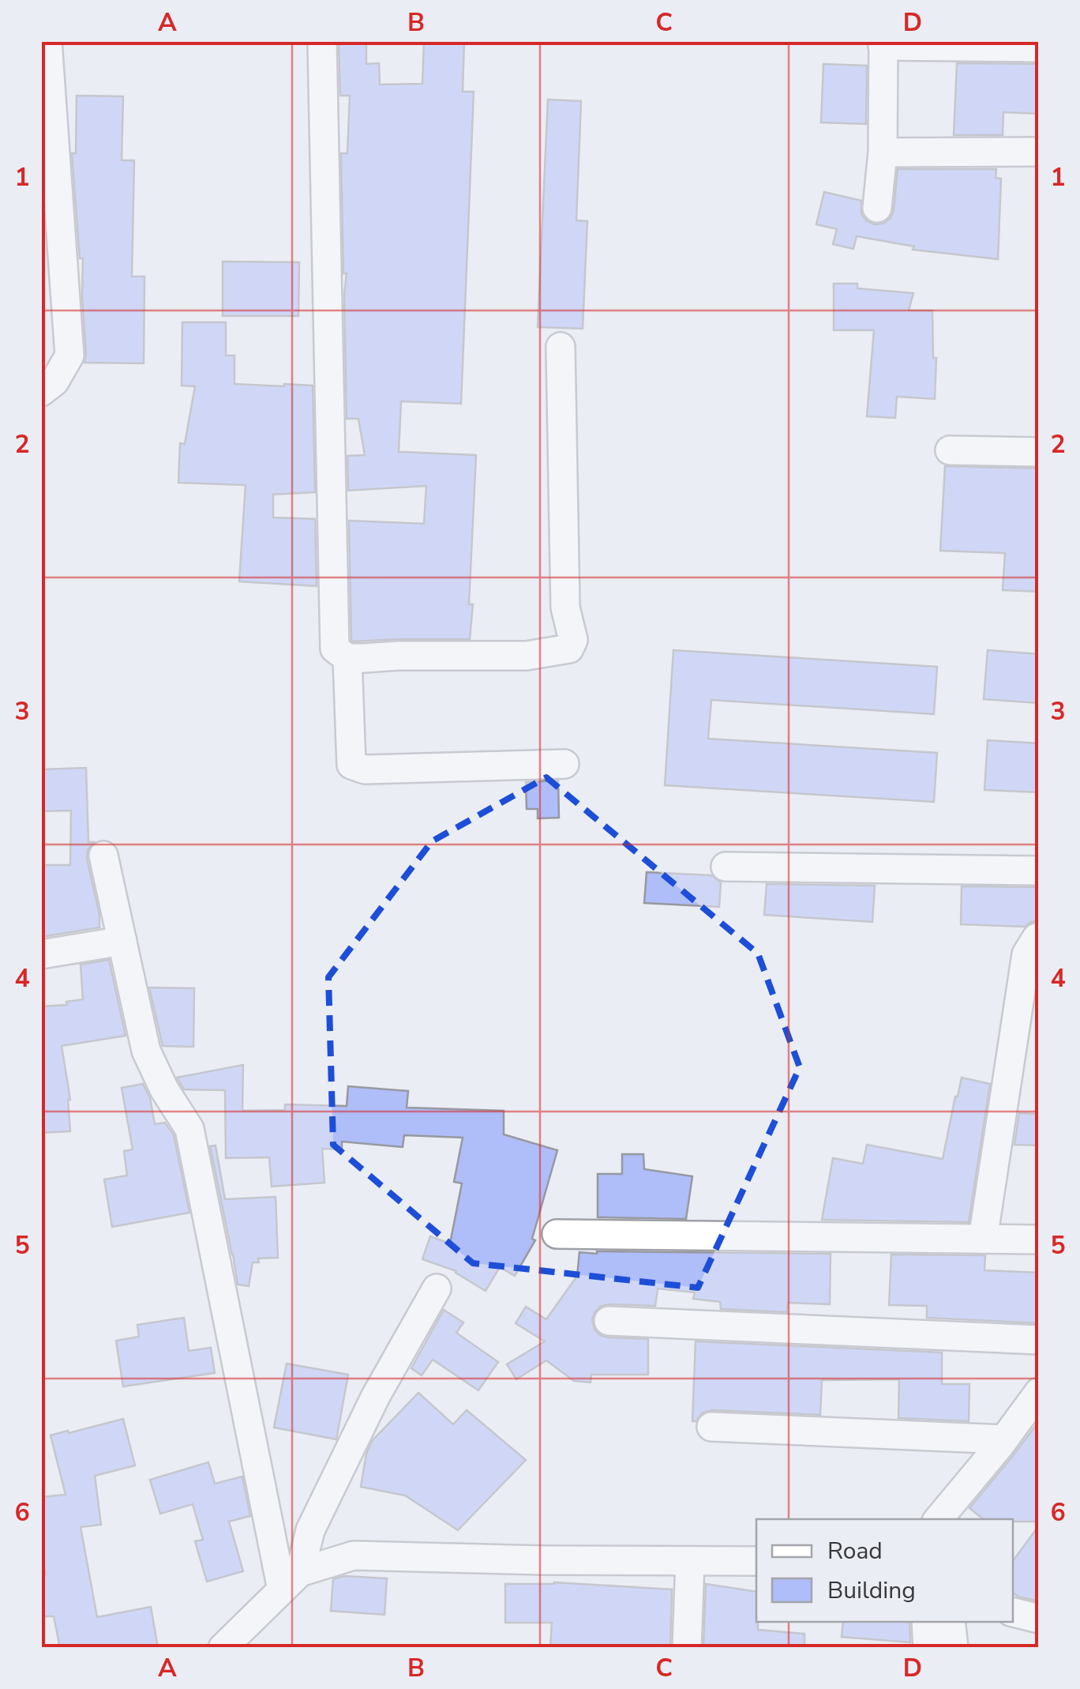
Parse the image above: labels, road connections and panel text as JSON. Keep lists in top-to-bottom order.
{
  "legend": ["Road", "Building"],
  "grid": {
    "columns": [
      "A",
      "B",
      "C",
      "D"
    ],
    "rows": [
      "1",
      "2",
      "3",
      "4",
      "5",
      "6"
    ]
  }
}
